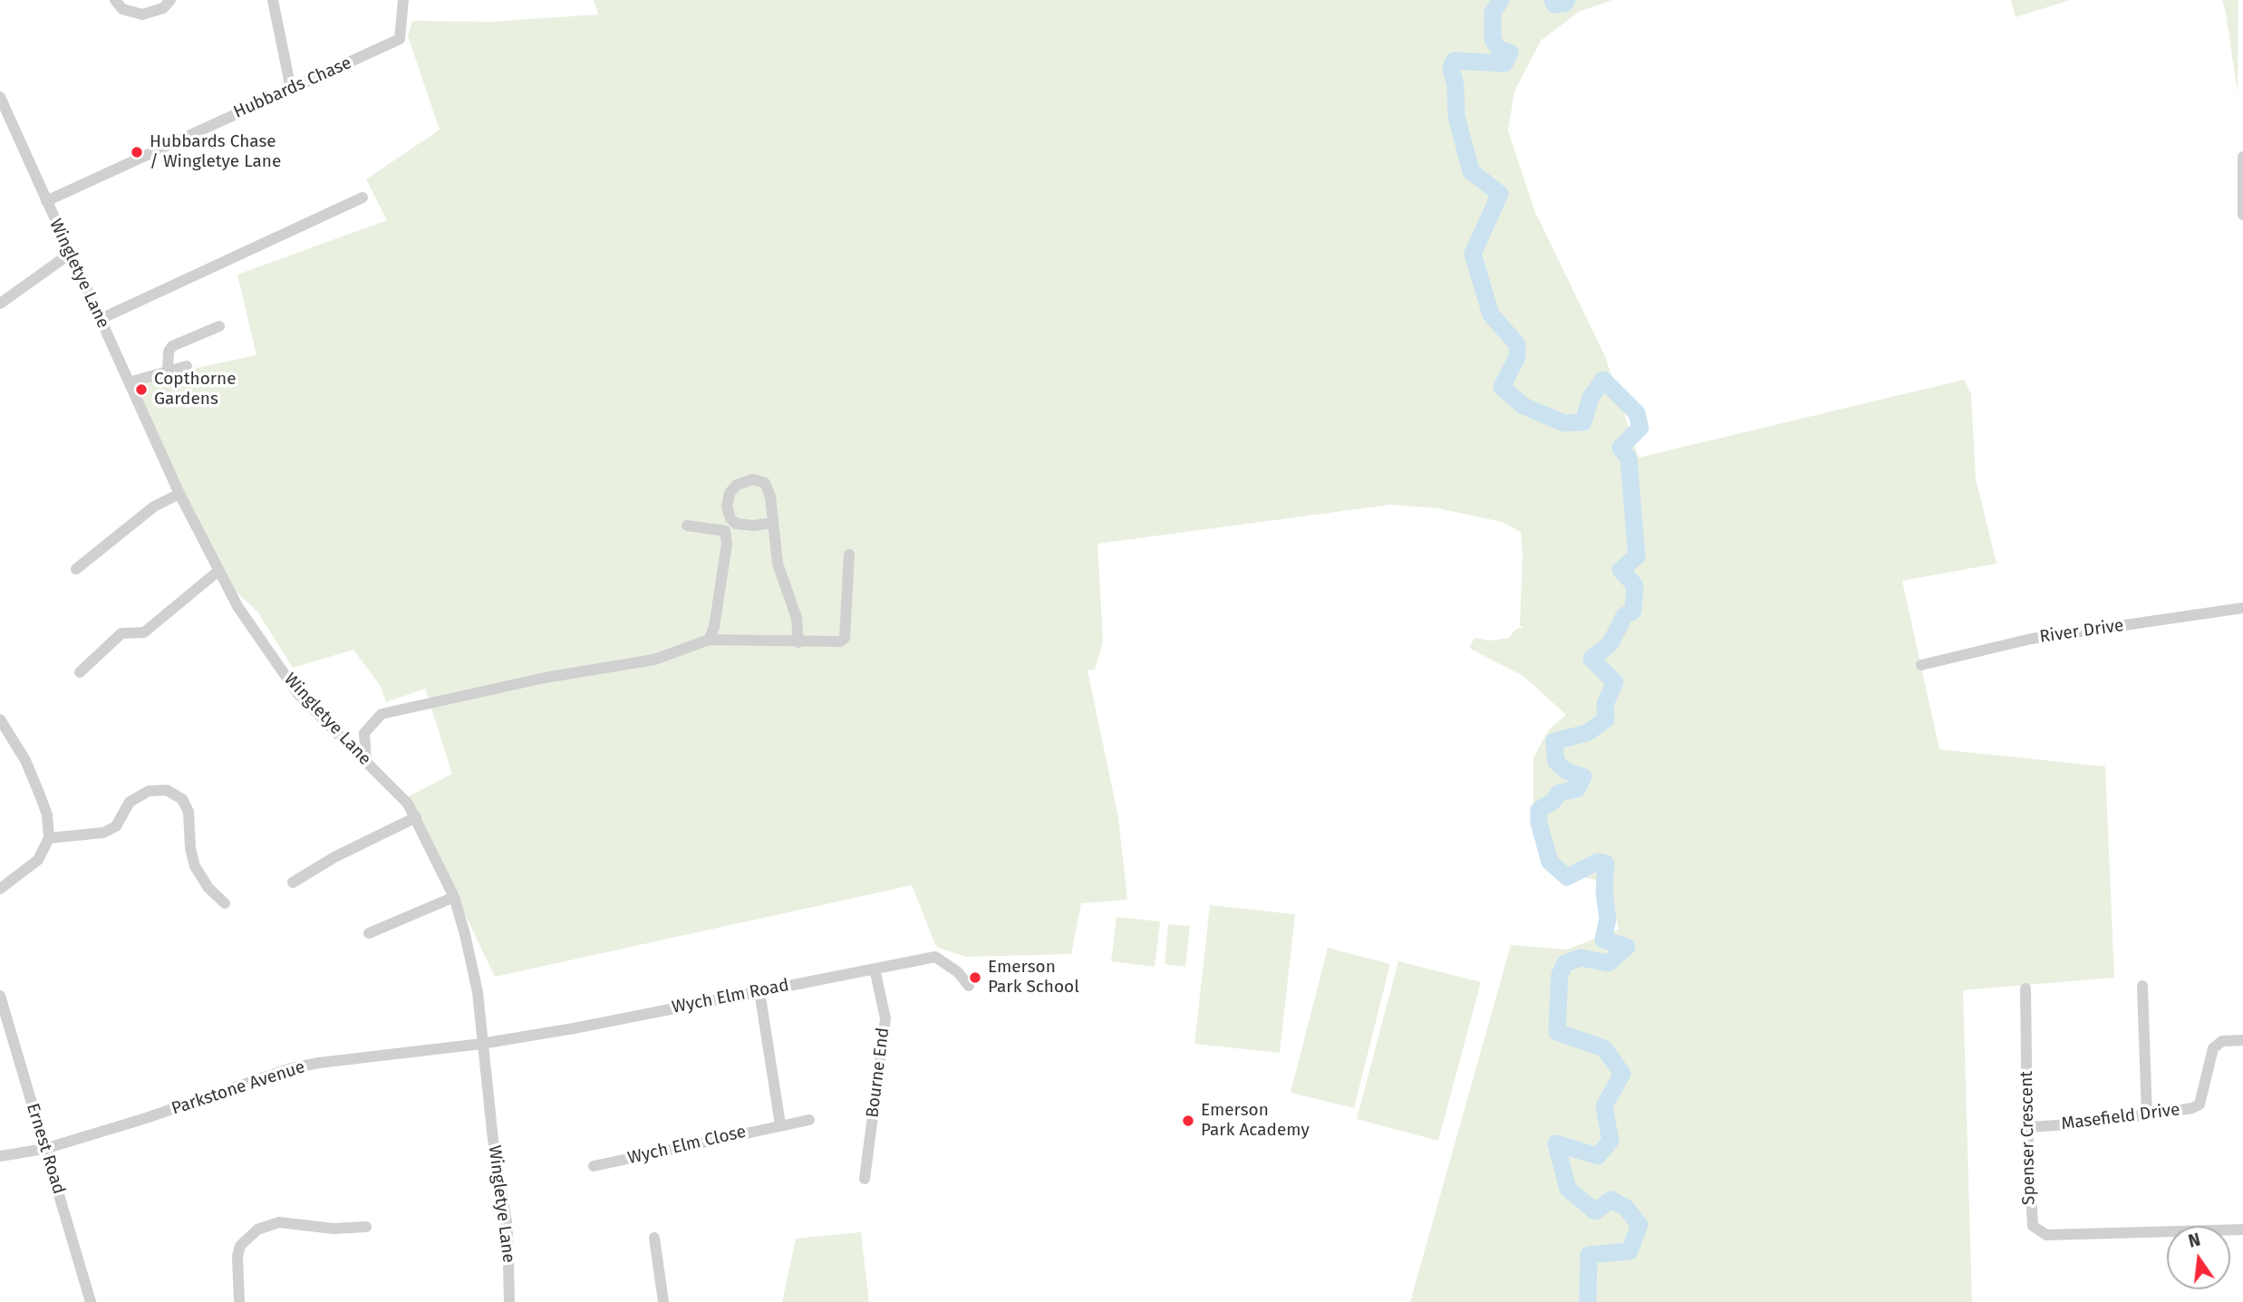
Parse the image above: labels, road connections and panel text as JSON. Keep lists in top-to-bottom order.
{
  "streets": {
    "street": [
      "Hubbards Chase",
      "Wingletye Lane",
      "River Drive",
      "Wych Elm Road",
      "Bourne End",
      "Parkstone Avenue",
      "Masefield Drive",
      "Spenser Crescent",
      "Wych Elm Close",
      "Ernest Road"
    ]
  },
  "crossings": [
    ["Hubbards Chase", "Wingletye Lane"],
    ["Wingletye Lane", "Wych Elm Road"],
    ["Wingletye Lane", "Parkstone Avenue"],
    ["Wych Elm Road", "Bourne End"],
    ["Wych Elm Road", "Parkstone Avenue"],
    ["Parkstone Avenue", "Ernest Road"],
    ["Masefield Drive", "Spenser Crescent"]
  ],
  "places": [
    "Hubbards Chase / Wingletye Lane",
    "Copthorne Gardens",
    "Emerson Park School",
    "Emerson Park Academy"
  ],
  "north": "top"
}
